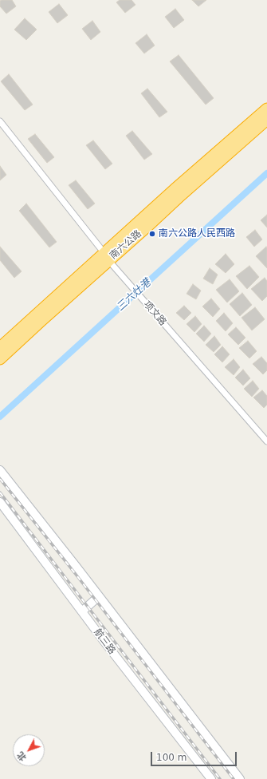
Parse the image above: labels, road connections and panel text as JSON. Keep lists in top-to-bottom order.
{
  "streets": {
    "highway": ["南六公路"],
    "main road": ["航三路"],
    "street": ["项文路"]
  },
  "crossings": [
    ["南六公路", "项文路"]
  ],
  "water": ["三六灶港"],
  "places": ["南六公路人民西路"],
  "scale_bar": "100 m",
  "north": "bottom left"
}
